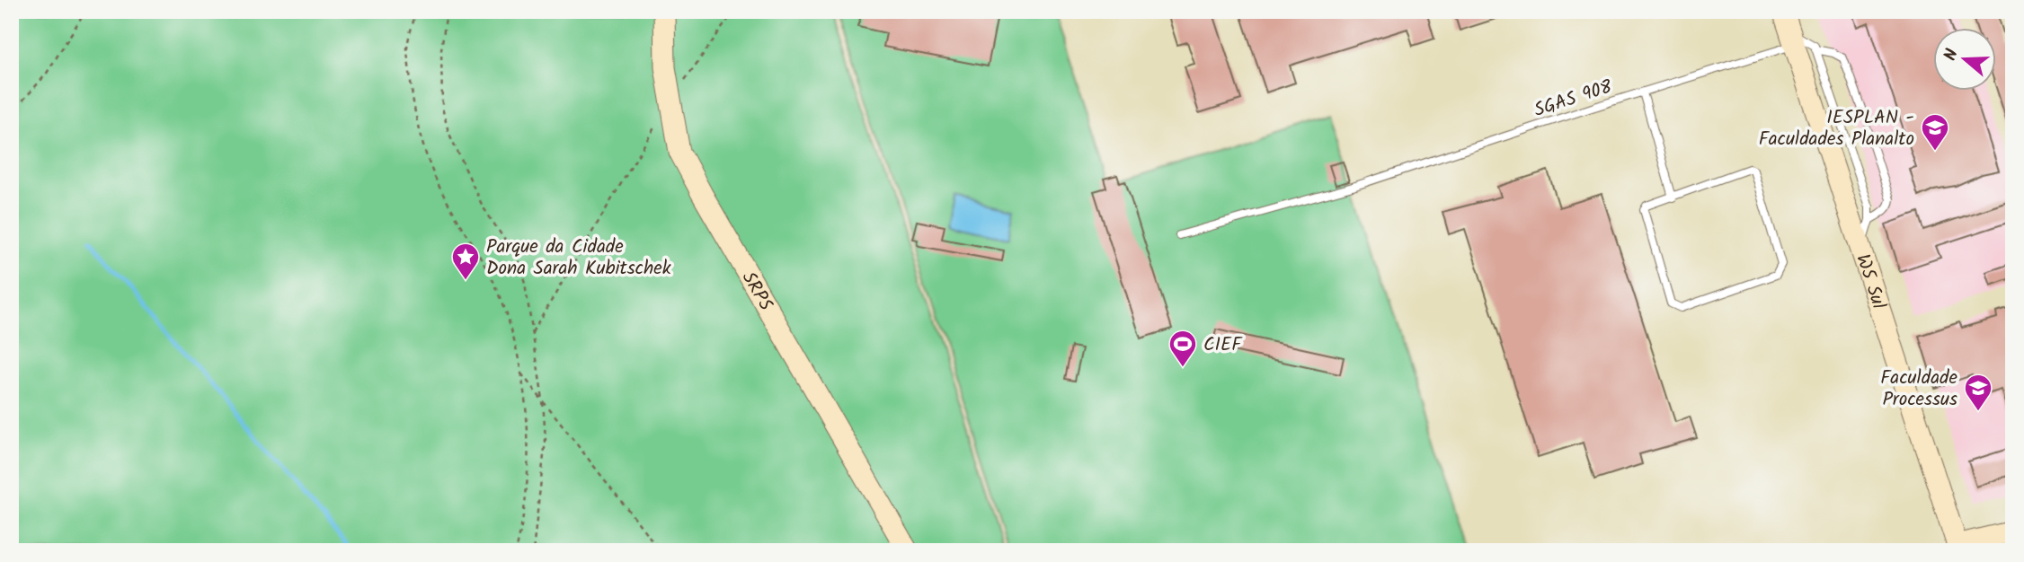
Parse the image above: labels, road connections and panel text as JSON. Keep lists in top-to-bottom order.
{
  "streets": {
    "main road": ["W5 Sul", "SRPS"],
    "lane": ["SGAS 908"]
  },
  "crossings": [
    ["SGAS 908", "W5 Sul"]
  ],
  "places": {
    "school or university": ["IESPLAN - Faculdades Planalto", "Faculdade Processus"],
    "place": ["Parque da Cidade Dona Sarah Kubitschek"],
    "sports": ["CIEF"]
  },
  "north": "left"
}
